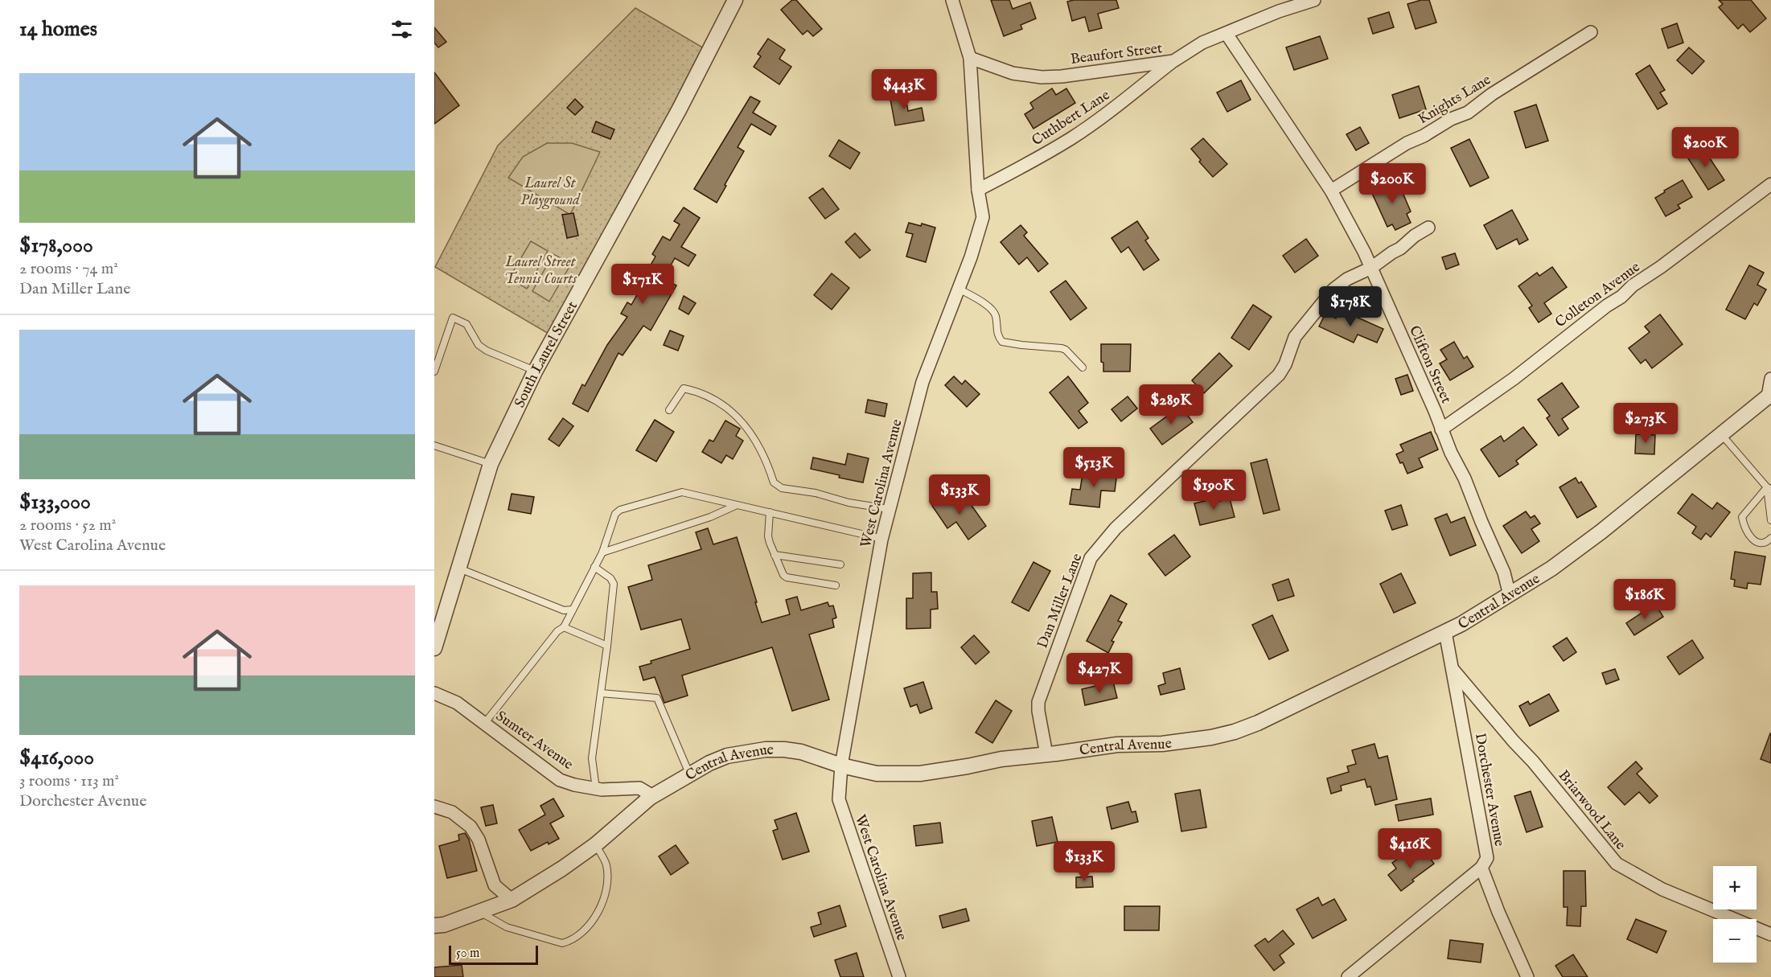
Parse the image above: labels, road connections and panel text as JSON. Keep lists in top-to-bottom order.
{
  "streets": {
    "street": [
      "Beaufort Street",
      "Knights Lane",
      "Cuthbert Lane",
      "Colleton Avenue",
      "South Laurel Street",
      "Clifton Street",
      "West Carolina Avenue",
      "Dan Miller Lane",
      "Central Avenue",
      "Sumter Avenue",
      "Dorchester Avenue",
      "Briarwood Lane"
    ]
  },
  "crossings": [
    ["Beaufort Street", "Cuthbert Lane"],
    ["Beaufort Street", "Clifton Street"],
    ["Beaufort Street", "West Carolina Avenue"],
    ["Knights Lane", "Clifton Street"],
    ["Cuthbert Lane", "West Carolina Avenue"],
    ["Colleton Avenue", "Clifton Street"],
    ["Clifton Street", "Dan Miller Lane"],
    ["Clifton Street", "Central Avenue"],
    ["West Carolina Avenue", "Central Avenue"],
    ["Dan Miller Lane", "Central Avenue"],
    ["Central Avenue", "Sumter Avenue"],
    ["Central Avenue", "Dorchester Avenue"],
    ["Dorchester Avenue", "Briarwood Lane"]
  ],
  "parks": ["Laurel St Playground", "Laurel Street Tennis Courts"],
  "scale_bar": "50 m",
  "page": {
    "heading": "14 homes",
    "list": [
      {
        "name": "$178,000",
        "note": "2 rooms · 74 m² · Dan Miller Lane"
      },
      {
        "name": "$133,000",
        "note": "2 rooms · 52 m² · West Carolina Avenue"
      },
      {
        "name": "$416,000",
        "note": "3 rooms · 113 m² · Dorchester Avenue"
      }
    ],
    "price": [
      "$443K",
      "$200K",
      "$200K",
      "$171K",
      "$178K",
      "$289K",
      "$273K",
      "$513K",
      "$190K",
      "$133K",
      "$186K",
      "$427K",
      "$416K",
      "$133K"
    ],
    "map_buttons": ["+", "−"],
    "scale": "50 m"
  }
}
